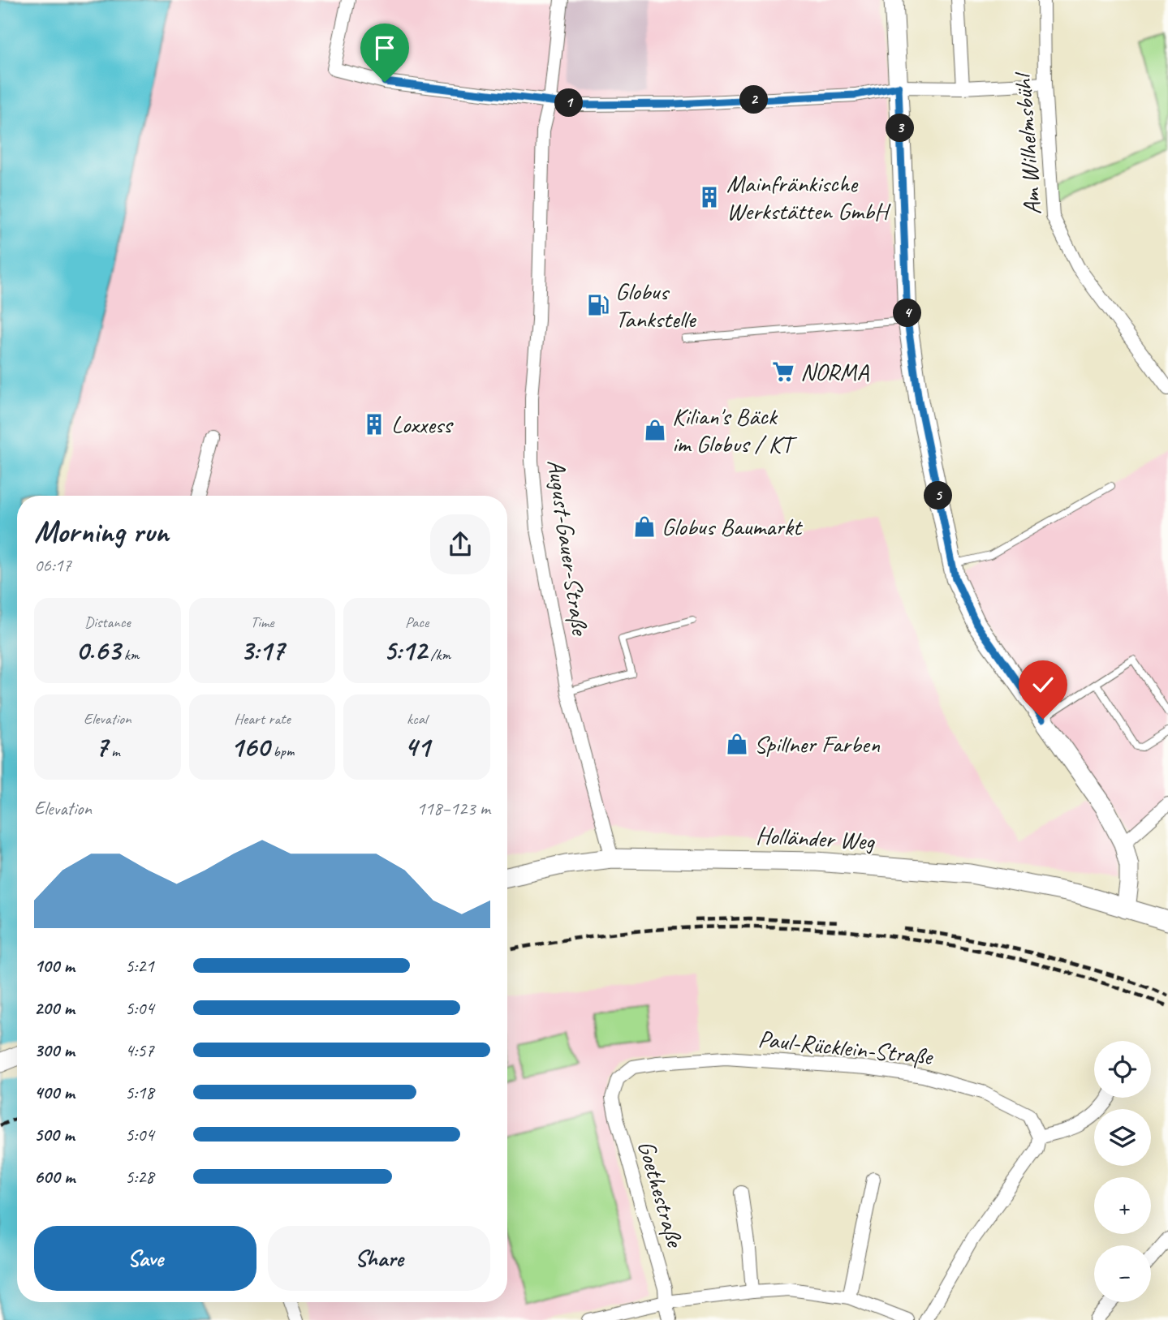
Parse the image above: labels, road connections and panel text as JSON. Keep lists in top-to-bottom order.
{
  "streets": {
    "main road": ["Holländer Weg"],
    "street": [
      "Am Wilhelmsbühl",
      "August-Gauer-Straße",
      "Paul-Rücklein-Straße",
      "Goethestraße"
    ]
  },
  "crossings": [
    ["August-Gauer-Straße", "Holländer Weg"],
    ["Paul-Rücklein-Straße", "Goethestraße"]
  ],
  "places": {
    "building": ["Mainfränkische Werkstätten GmbH", "Loxxess"],
    "fuel station": ["Globus Tankstelle"],
    "supermarket": ["NORMA"],
    "shop": ["Kilian's Bäck im Globus / KT", "Globus Baumarkt", "Spillner Farben"]
  },
  "page": {
    "pins": [
      "2",
      "1",
      "3",
      "4",
      "5"
    ],
    "heading": ["Morning run", "06:17"],
    "stats": [
      ["Distance", "0.63 km"],
      ["Time", "3:17"],
      ["Pace", "5:12 /km"],
      ["Elevation", "7 m"],
      ["Heart rate", "160 bpm"],
      ["kcal", "41"]
    ],
    "chart": ["Elevation", "118–123 m"],
    "list": [
      {
        "name": "100 m",
        "note": "5:21"
      },
      {
        "name": "200 m",
        "note": "5:04"
      },
      {
        "name": "300 m",
        "note": "4:57"
      },
      {
        "name": "400 m",
        "note": "5:18"
      },
      {
        "name": "500 m",
        "note": "5:04"
      },
      {
        "name": "600 m",
        "note": "5:28"
      }
    ],
    "map_buttons": ["+", "−"],
    "buttons": ["Save", "Share"]
  }
}
